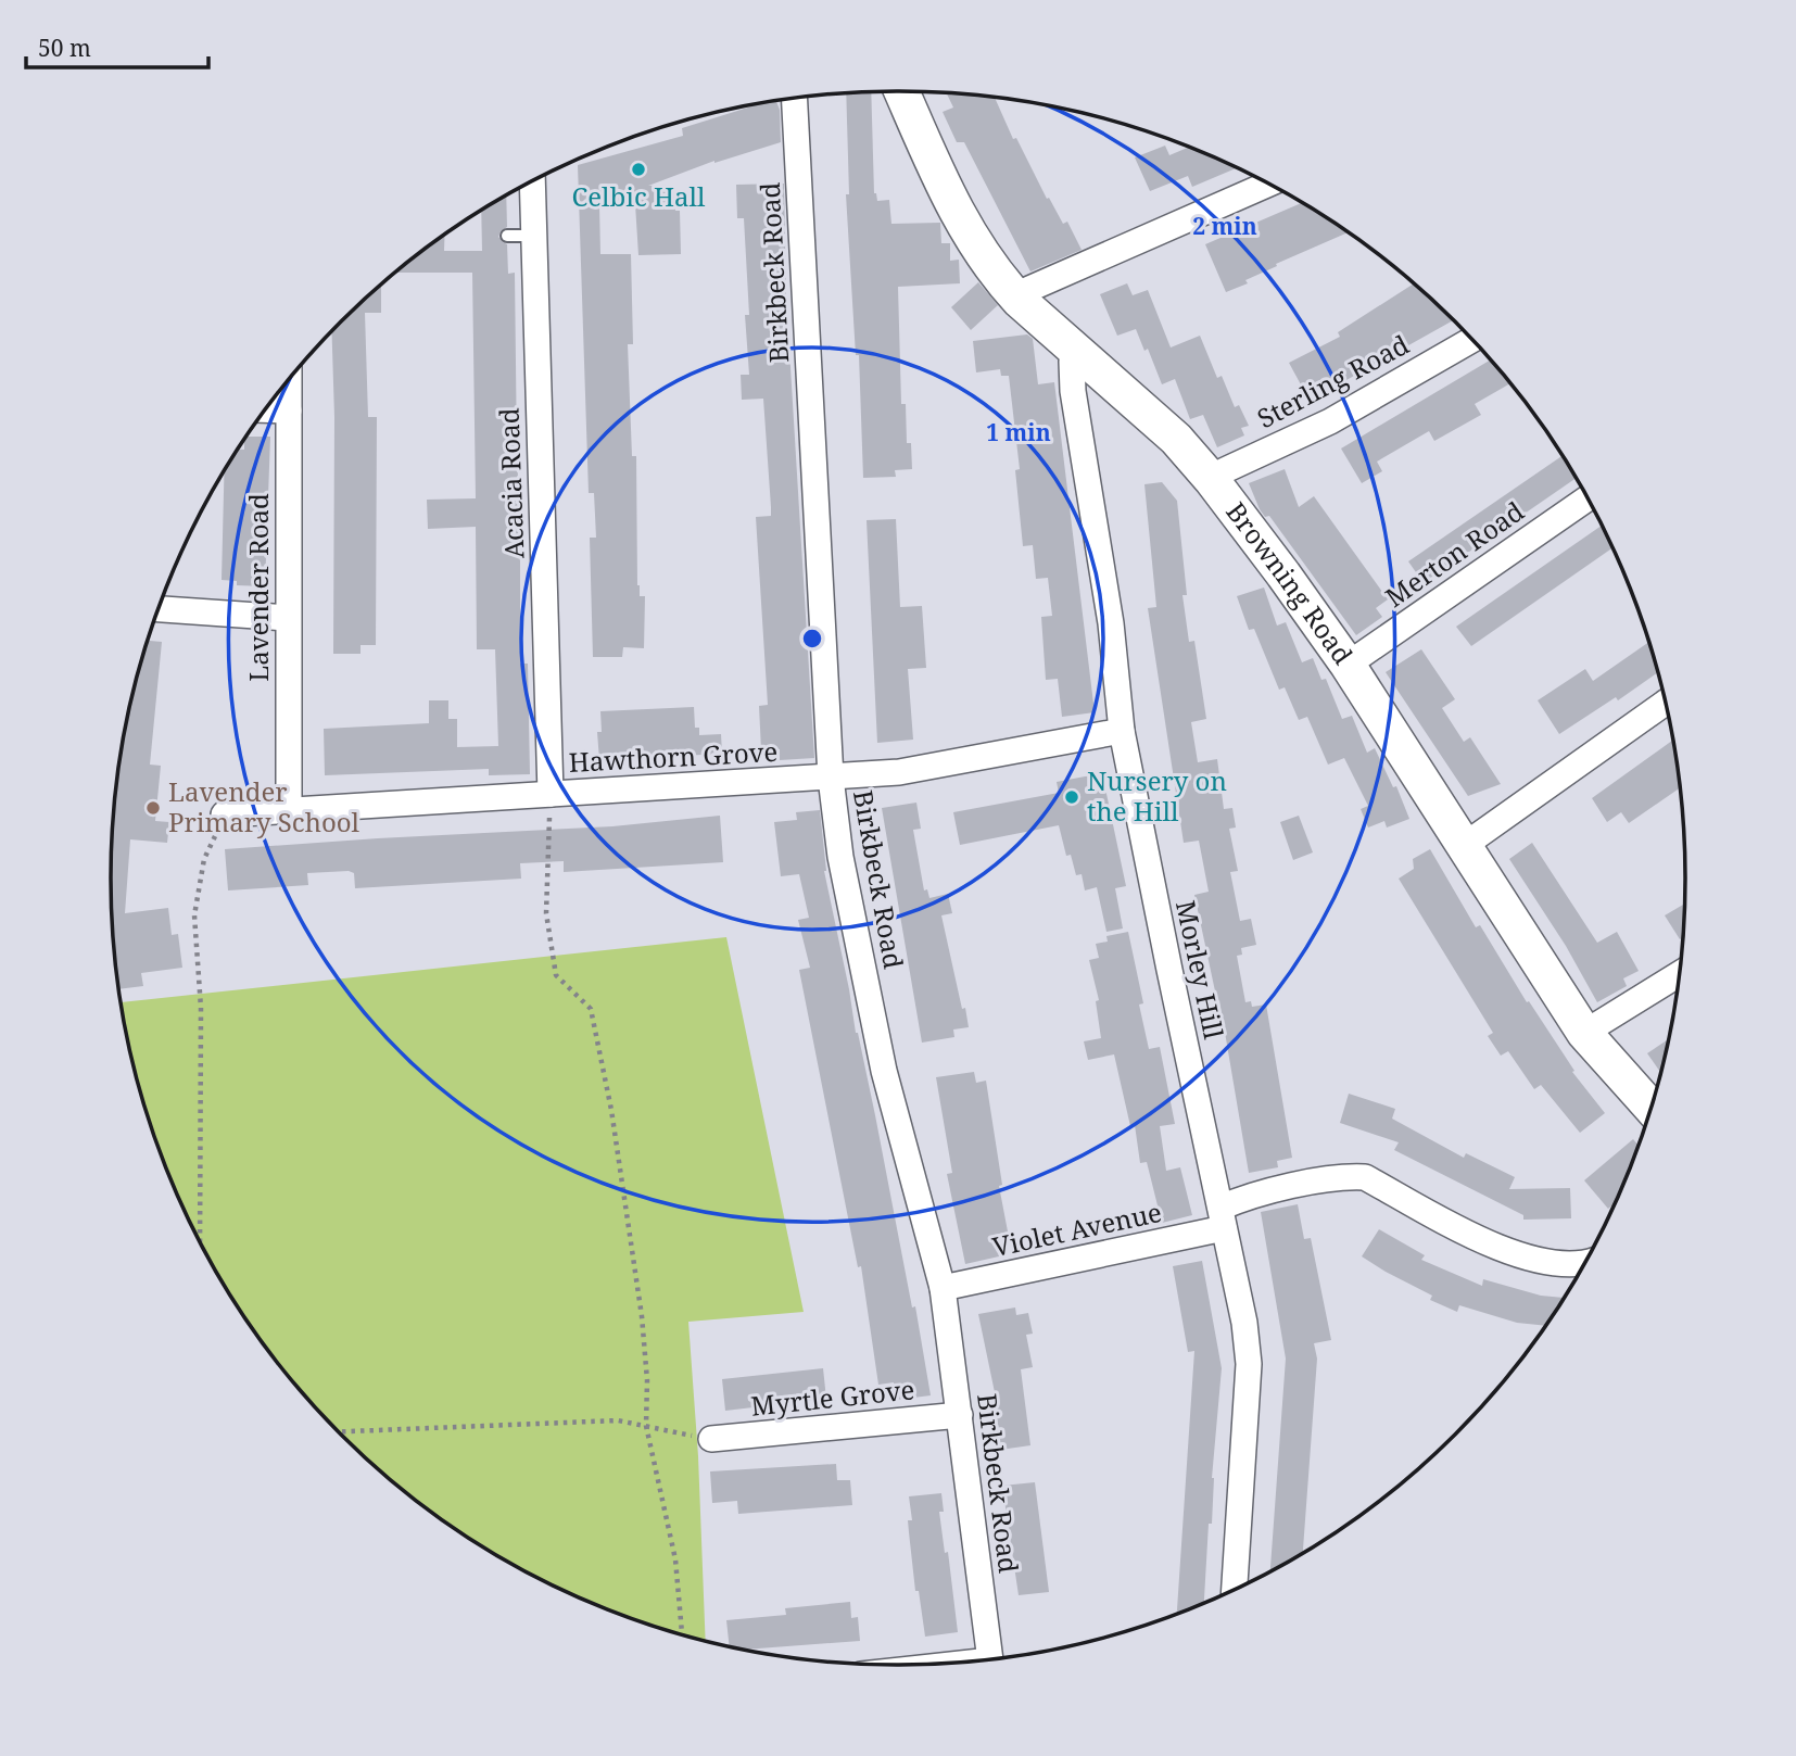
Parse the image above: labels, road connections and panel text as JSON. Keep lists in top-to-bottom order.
{
  "streets": {
    "street": [
      "Birkbeck Road",
      "Sterling Road",
      "Acacia Road",
      "Merton Road",
      "Browning Road",
      "Lavender Road",
      "Hawthorn Grove",
      "Morley Hill",
      "Violet Avenue",
      "Myrtle Grove"
    ]
  },
  "crossings": [
    ["Birkbeck Road", "Hawthorn Grove"],
    ["Birkbeck Road", "Violet Avenue"],
    ["Birkbeck Road", "Myrtle Grove"],
    ["Sterling Road", "Browning Road"],
    ["Acacia Road", "Hawthorn Grove"],
    ["Merton Road", "Browning Road"],
    ["Browning Road", "Morley Hill"],
    ["Lavender Road", "Hawthorn Grove"],
    ["Hawthorn Grove", "Morley Hill"],
    ["Morley Hill", "Violet Avenue"]
  ],
  "places": ["Celbic Hall", "Nursery on the Hill", "Lavender Primary School"],
  "scale_bar": "50 m",
  "rings": ["2 min", "1 min"]
}
